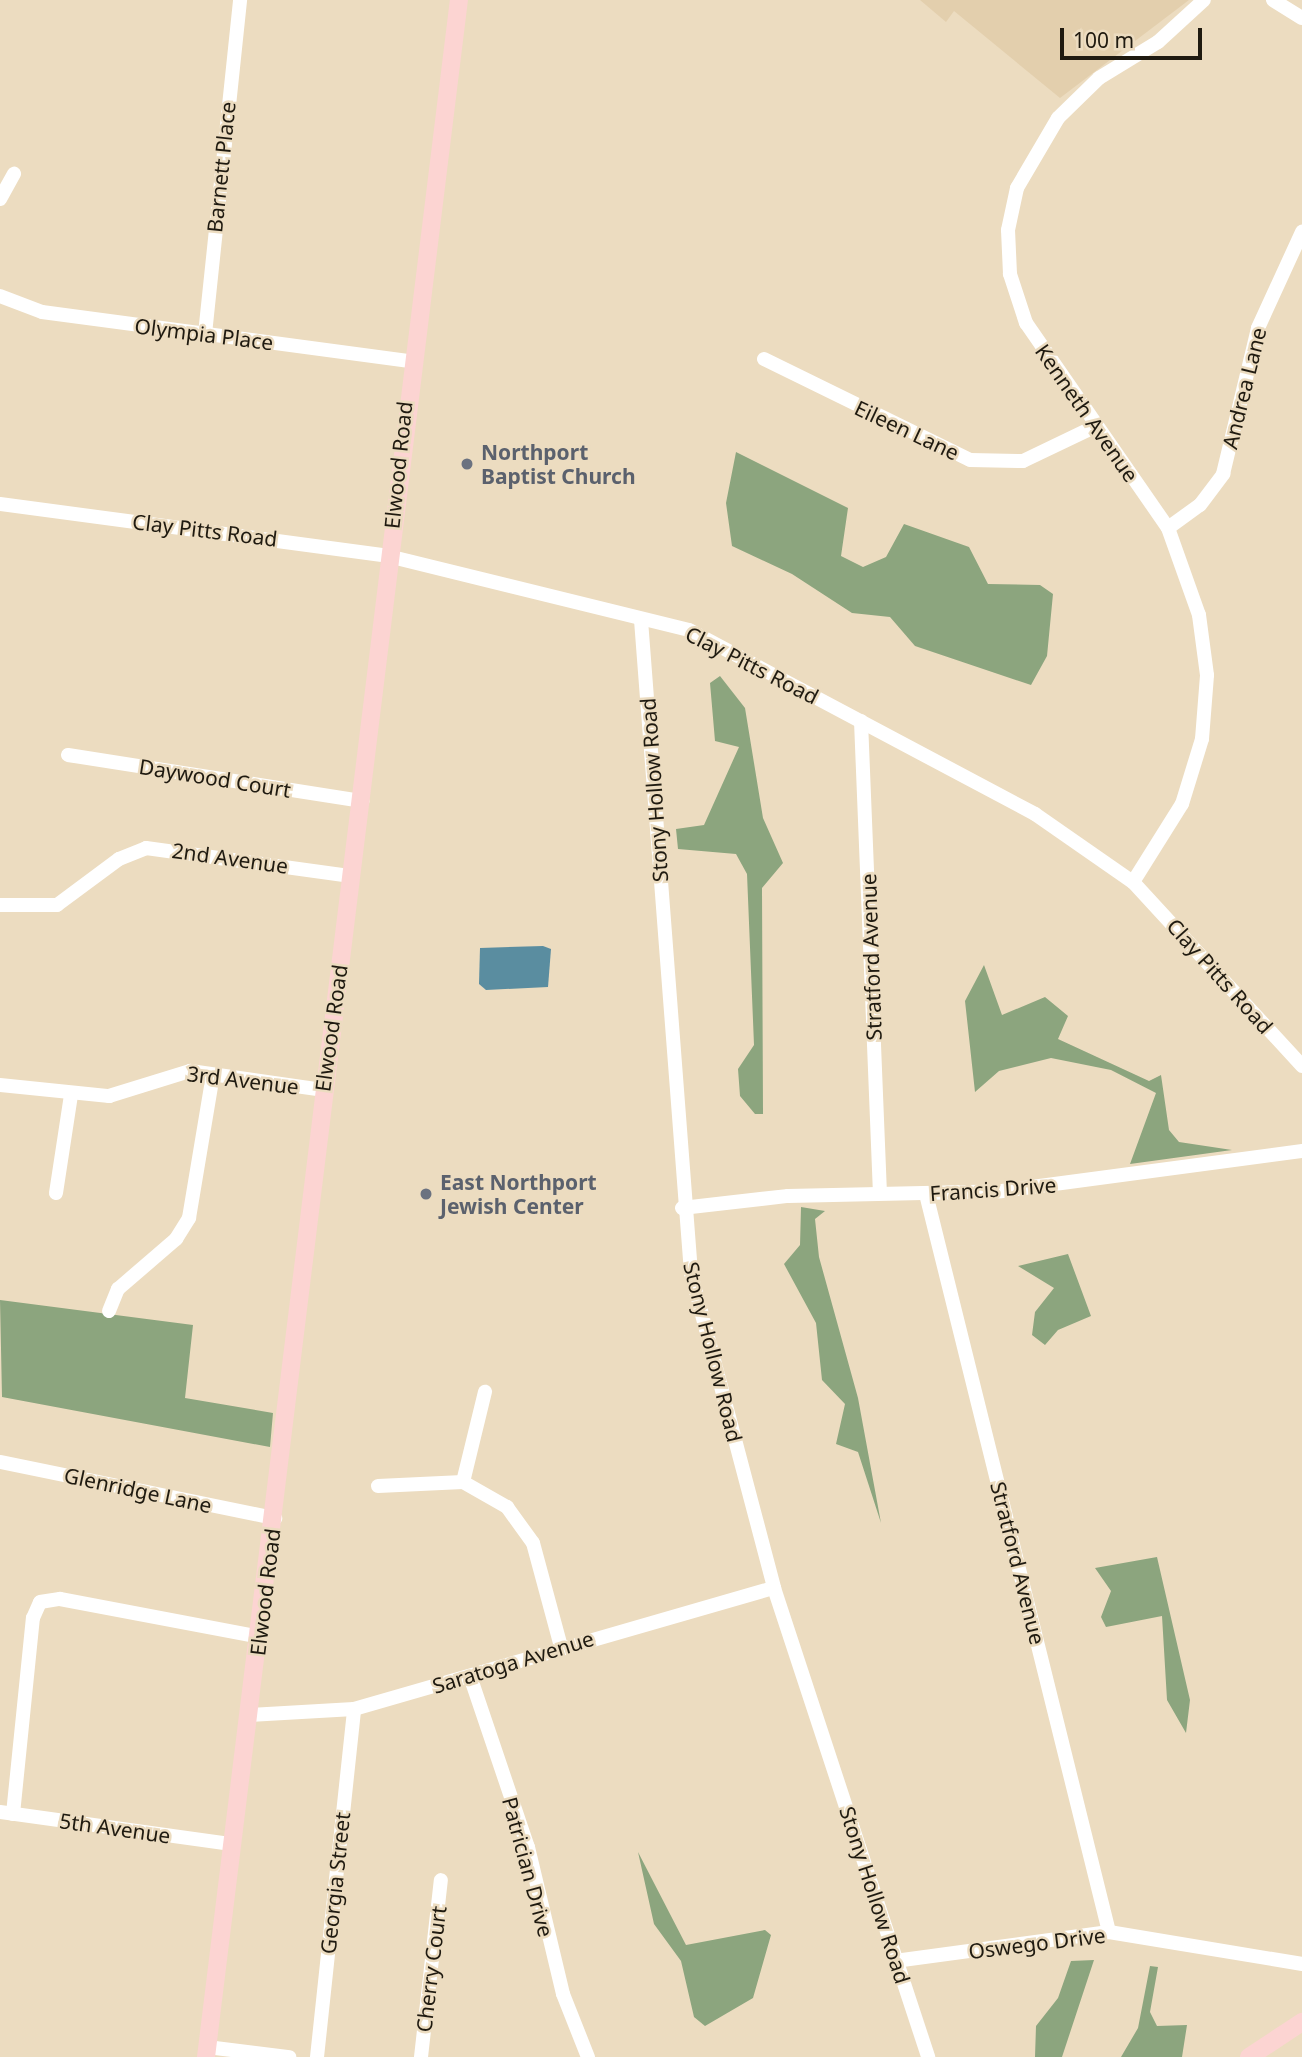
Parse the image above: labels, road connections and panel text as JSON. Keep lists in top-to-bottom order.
{
  "streets": {
    "main road": ["Elwood Road"],
    "street": [
      "Barnett Place",
      "Olympia Place",
      "Andrea Lane",
      "Kenneth Avenue",
      "Eileen Lane",
      "Clay Pitts Road",
      "Daywood Court",
      "Stony Hollow Road",
      "2nd Avenue",
      "Stratford Avenue",
      "3rd Avenue",
      "Francis Drive",
      "Glenridge Lane",
      "Saratoga Avenue",
      "5th Avenue",
      "Patrician Drive",
      "Georgia Street",
      "Oswego Drive",
      "Cherry Court"
    ]
  },
  "crossings": [
    ["Barnett Place", "Olympia Place"],
    ["Olympia Place", "Elwood Road"],
    ["Andrea Lane", "Kenneth Avenue"],
    ["Kenneth Avenue", "Eileen Lane"],
    ["Kenneth Avenue", "Clay Pitts Road"],
    ["Elwood Road", "Clay Pitts Road"],
    ["Elwood Road", "Daywood Court"],
    ["Elwood Road", "2nd Avenue"],
    ["Elwood Road", "3rd Avenue"],
    ["Elwood Road", "Glenridge Lane"],
    ["Elwood Road", "Saratoga Avenue"],
    ["Elwood Road", "5th Avenue"],
    ["Clay Pitts Road", "Stony Hollow Road"],
    ["Clay Pitts Road", "Stratford Avenue"],
    ["Stony Hollow Road", "Francis Drive"],
    ["Stony Hollow Road", "Saratoga Avenue"],
    ["Stony Hollow Road", "Oswego Drive"],
    ["Stratford Avenue", "Francis Drive"],
    ["Stratford Avenue", "Oswego Drive"],
    ["Saratoga Avenue", "Patrician Drive"],
    ["Saratoga Avenue", "Georgia Street"]
  ],
  "places": ["Northport Baptist Church", "East Northport Jewish Center"],
  "scale_bar": "100 m"
}
